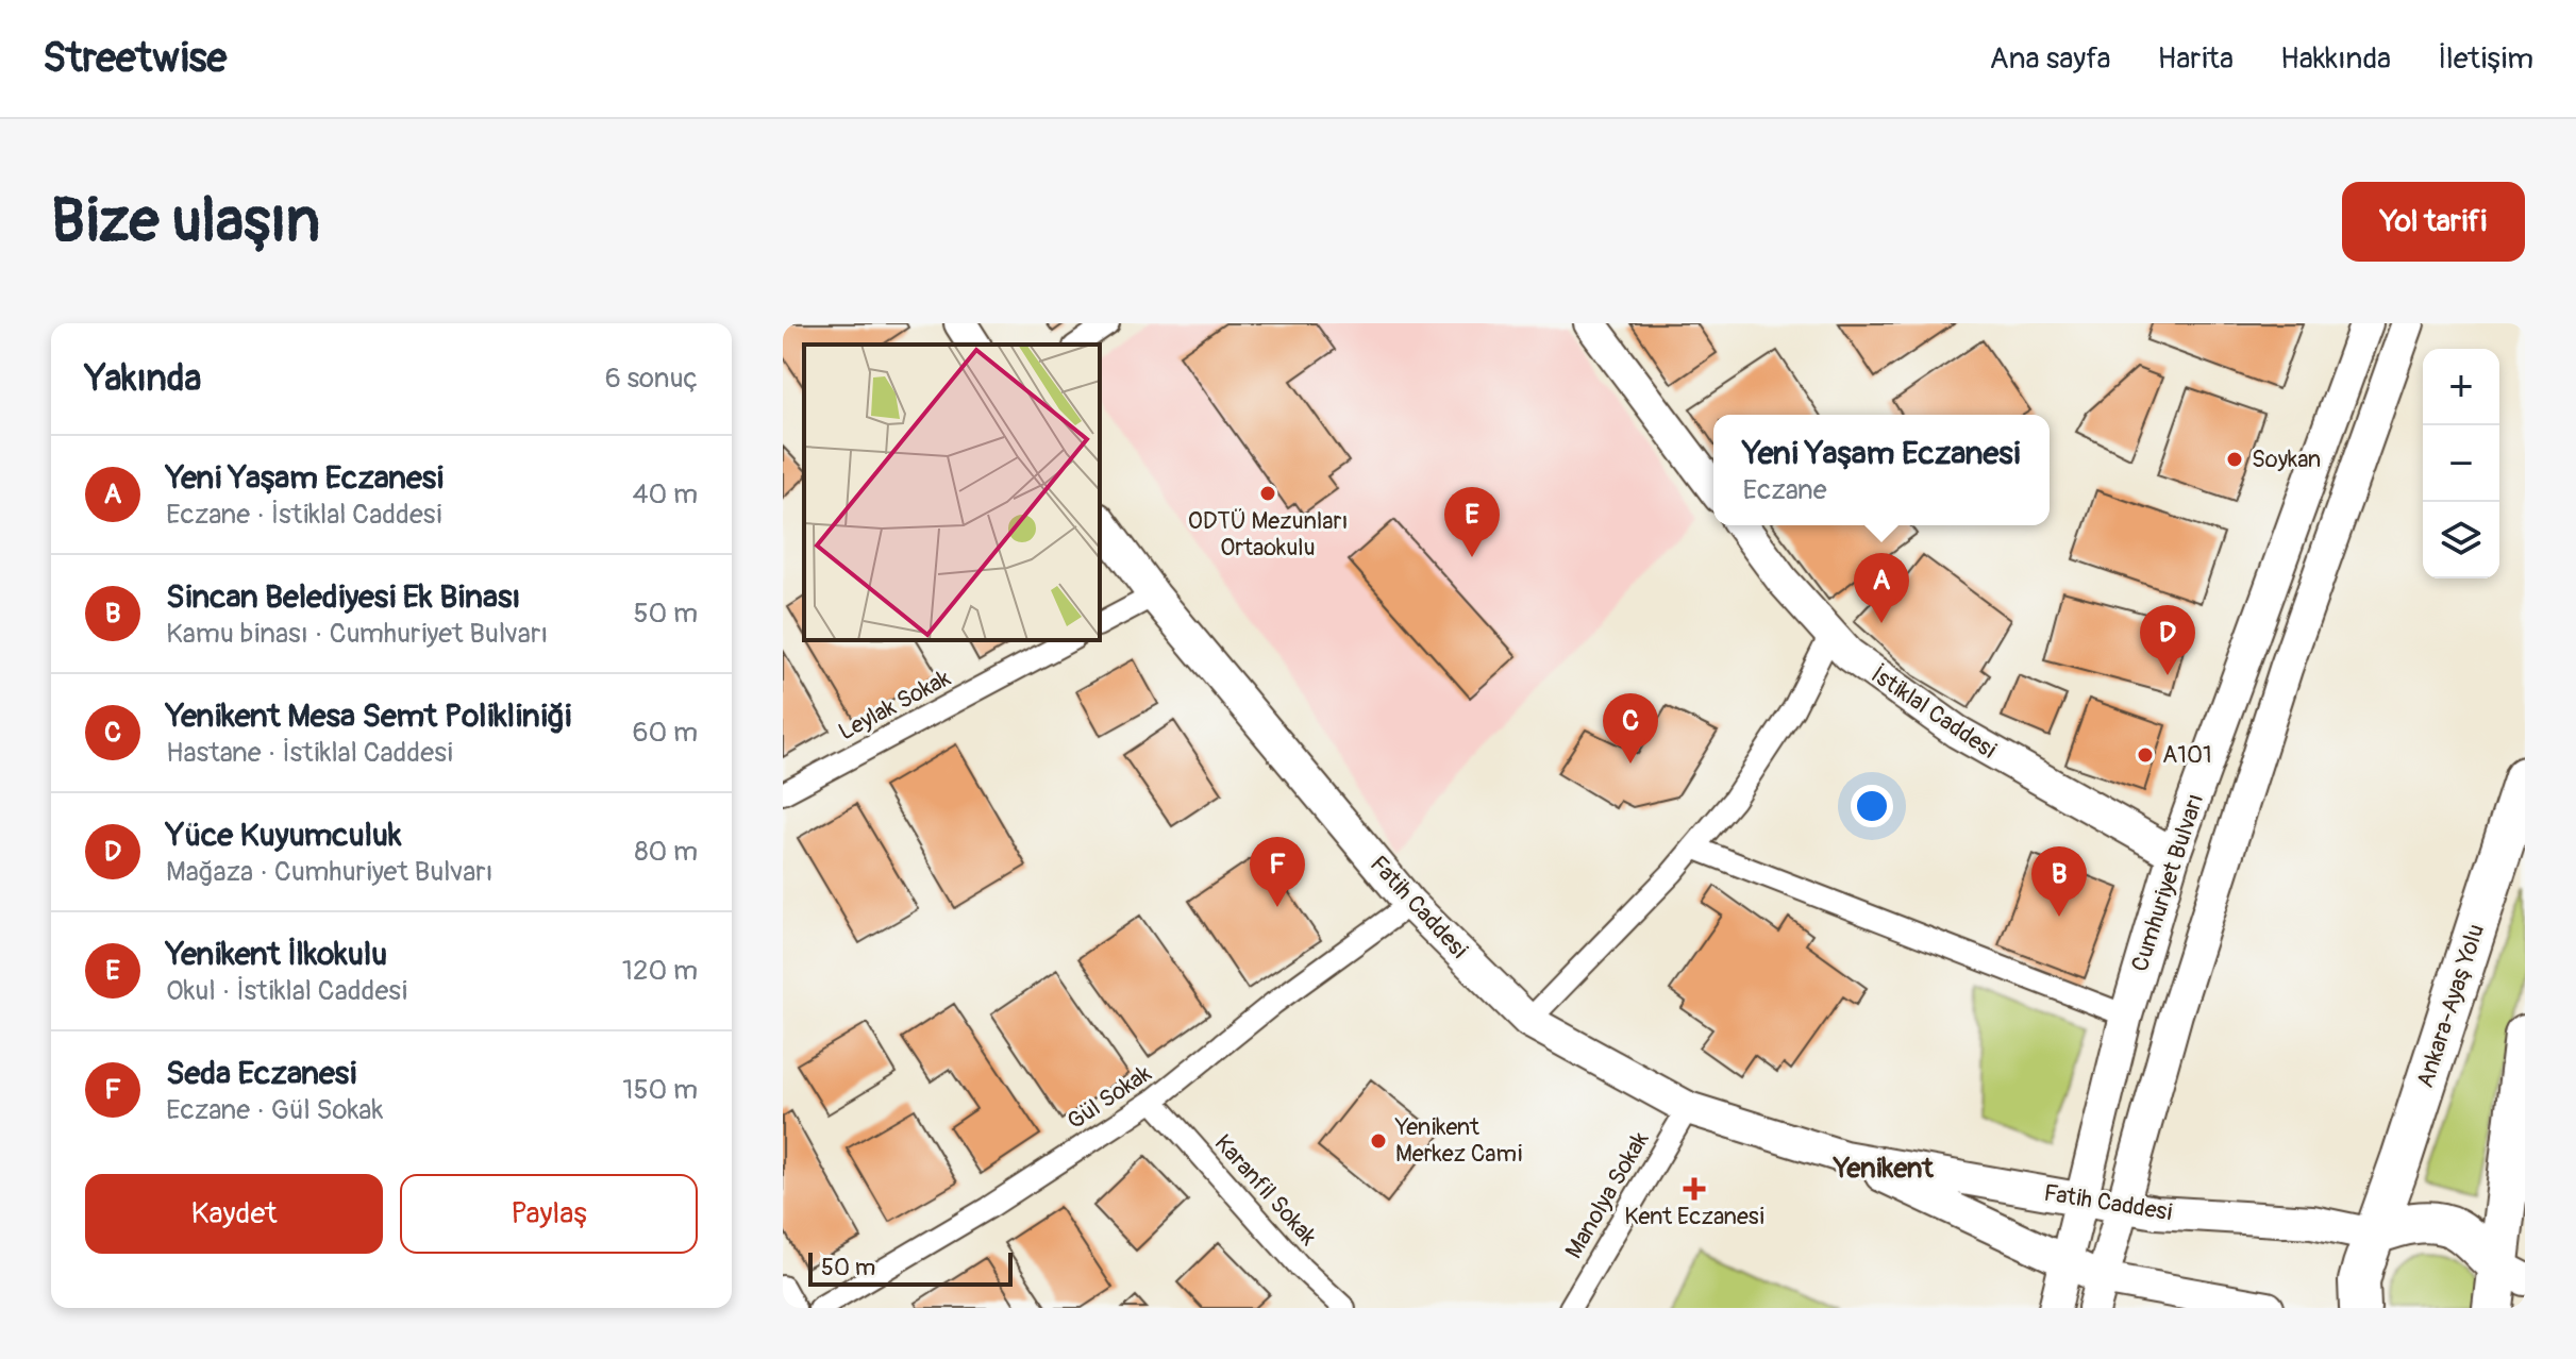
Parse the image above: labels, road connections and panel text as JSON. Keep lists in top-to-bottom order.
{
  "streets": {
    "highway": ["Ankara-Ayaş Yolu"],
    "street": [
      "Leylak Sokak",
      "İstiklal Caddesi",
      "Cumhuriyet Bulvarı",
      "Fatih Caddesi",
      "Gül Sokak",
      "Karanfil Sokak",
      "Manolya Sokak"
    ]
  },
  "crossings": [
    ["İstiklal Caddesi", "Cumhuriyet Bulvarı"],
    ["Cumhuriyet Bulvarı", "Fatih Caddesi"],
    ["Fatih Caddesi", "Ankara-Ayaş Yolu"],
    ["Fatih Caddesi", "Gül Sokak"],
    ["Fatih Caddesi", "Manolya Sokak"],
    ["Gül Sokak", "Karanfil Sokak"]
  ],
  "districts": ["Yenikent"],
  "places": {
    "other": [
      "Soykan",
      "ODTÜ Mezunları Ortaokulu",
      "A101",
      "Yenikent Merkez Cami"
    ],
    "health": ["Kent Eczanesi"]
  },
  "scale_bar": "50 m",
  "page": {
    "header": "Streetwise",
    "nav": [
      "Ana sayfa",
      "Harita",
      "Hakkında",
      "İletişim"
    ],
    "buttons": [
      "Yol tarifi",
      ["Kaydet", "Paylaş"]
    ],
    "title": "Bize ulaşın",
    "heading": ["Yakında", "6 sonuç"],
    "map_buttons": ["+", "−"],
    "popup": ["Yeni Yaşam Eczanesi", "Eczane"],
    "list": [
      {
        "mark": "A",
        "name": "Yeni Yaşam Eczanesi",
        "note": "Eczane · İstiklal Caddesi",
        "value": "40 m"
      },
      {
        "mark": "B",
        "name": "Sincan Belediyesi Ek Binası",
        "note": "Kamu binası · Cumhuriyet Bulvarı",
        "value": "50 m"
      },
      {
        "mark": "C",
        "name": "Yenikent Mesa Semt Polikliniği",
        "note": "Hastane · İstiklal Caddesi",
        "value": "60 m"
      },
      {
        "mark": "D",
        "name": "Yüce Kuyumculuk",
        "note": "Mağaza · Cumhuriyet Bulvarı",
        "value": "80 m"
      },
      {
        "mark": "E",
        "name": "Yenikent İlkokulu",
        "note": "Okul · İstiklal Caddesi",
        "value": "120 m"
      },
      {
        "mark": "F",
        "name": "Seda Eczanesi",
        "note": "Eczane · Gül Sokak",
        "value": "150 m"
      }
    ],
    "pins": [
      "E",
      "A",
      "D",
      "C",
      "F",
      "B"
    ],
    "scale": "50 m"
  }
}
